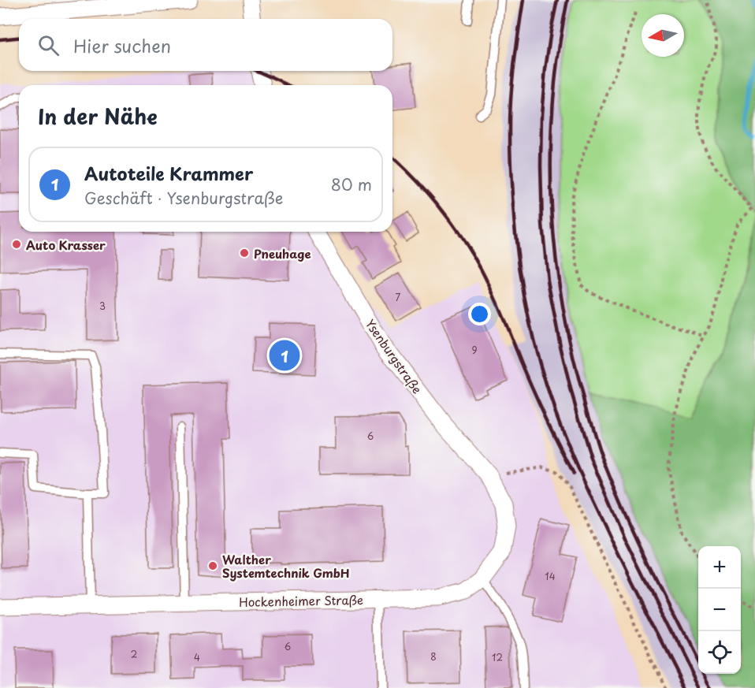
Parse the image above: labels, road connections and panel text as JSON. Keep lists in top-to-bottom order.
{
  "streets": {
    "street": ["Ysenburgstraße", "Hockenheimer Straße"]
  },
  "crossings": [
    ["Ysenburgstraße", "Hockenheimer Straße"]
  ],
  "places": ["Auto Krasser", "Pneuhage", "Walther Systemtechnik GmbH"],
  "house_numbers": [
    "7",
    "3",
    "9",
    "6",
    "14",
    "6",
    "2",
    "8",
    "4",
    "12"
  ],
  "north": "left",
  "page": {
    "search": "Hier suchen",
    "heading": "In der Nähe",
    "list": [
      {
        "mark": "1",
        "name": "Autoteile Krammer",
        "note": "Geschäft · Ysenburgstraße",
        "value": "80 m"
      }
    ],
    "pins": "1",
    "map_buttons": ["+", "−"]
  }
}
